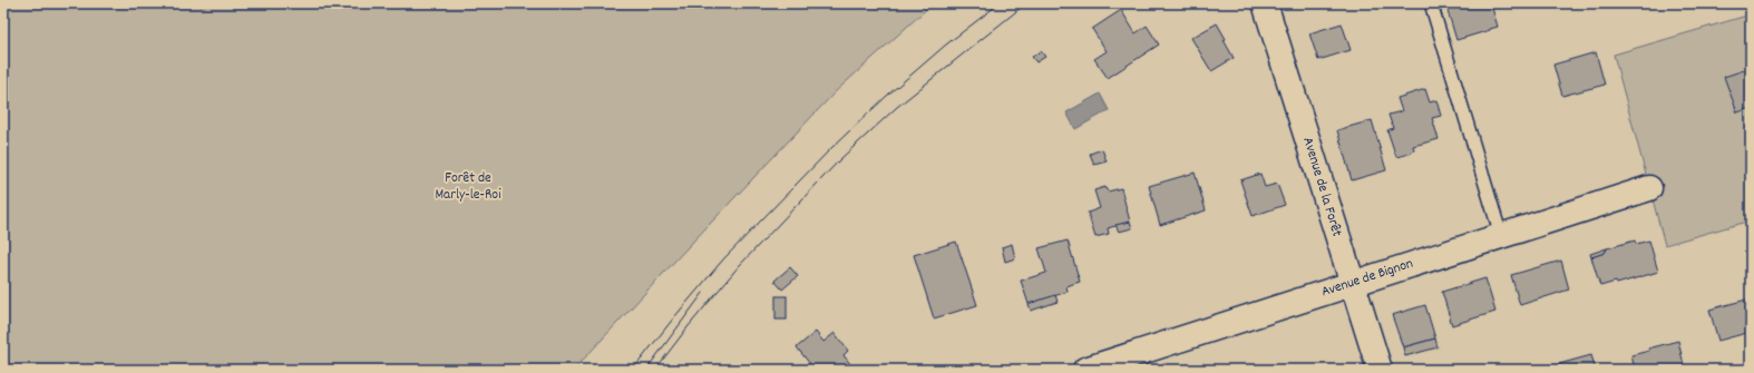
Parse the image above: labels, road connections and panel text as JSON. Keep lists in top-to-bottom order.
{
  "streets": {
    "street": ["Avenue de la Forêt", "Avenue de Bignon"]
  },
  "crossings": [
    ["Avenue de la Forêt", "Avenue de Bignon"]
  ],
  "parks": ["Forêt de Marly-le-Roi"]
}
